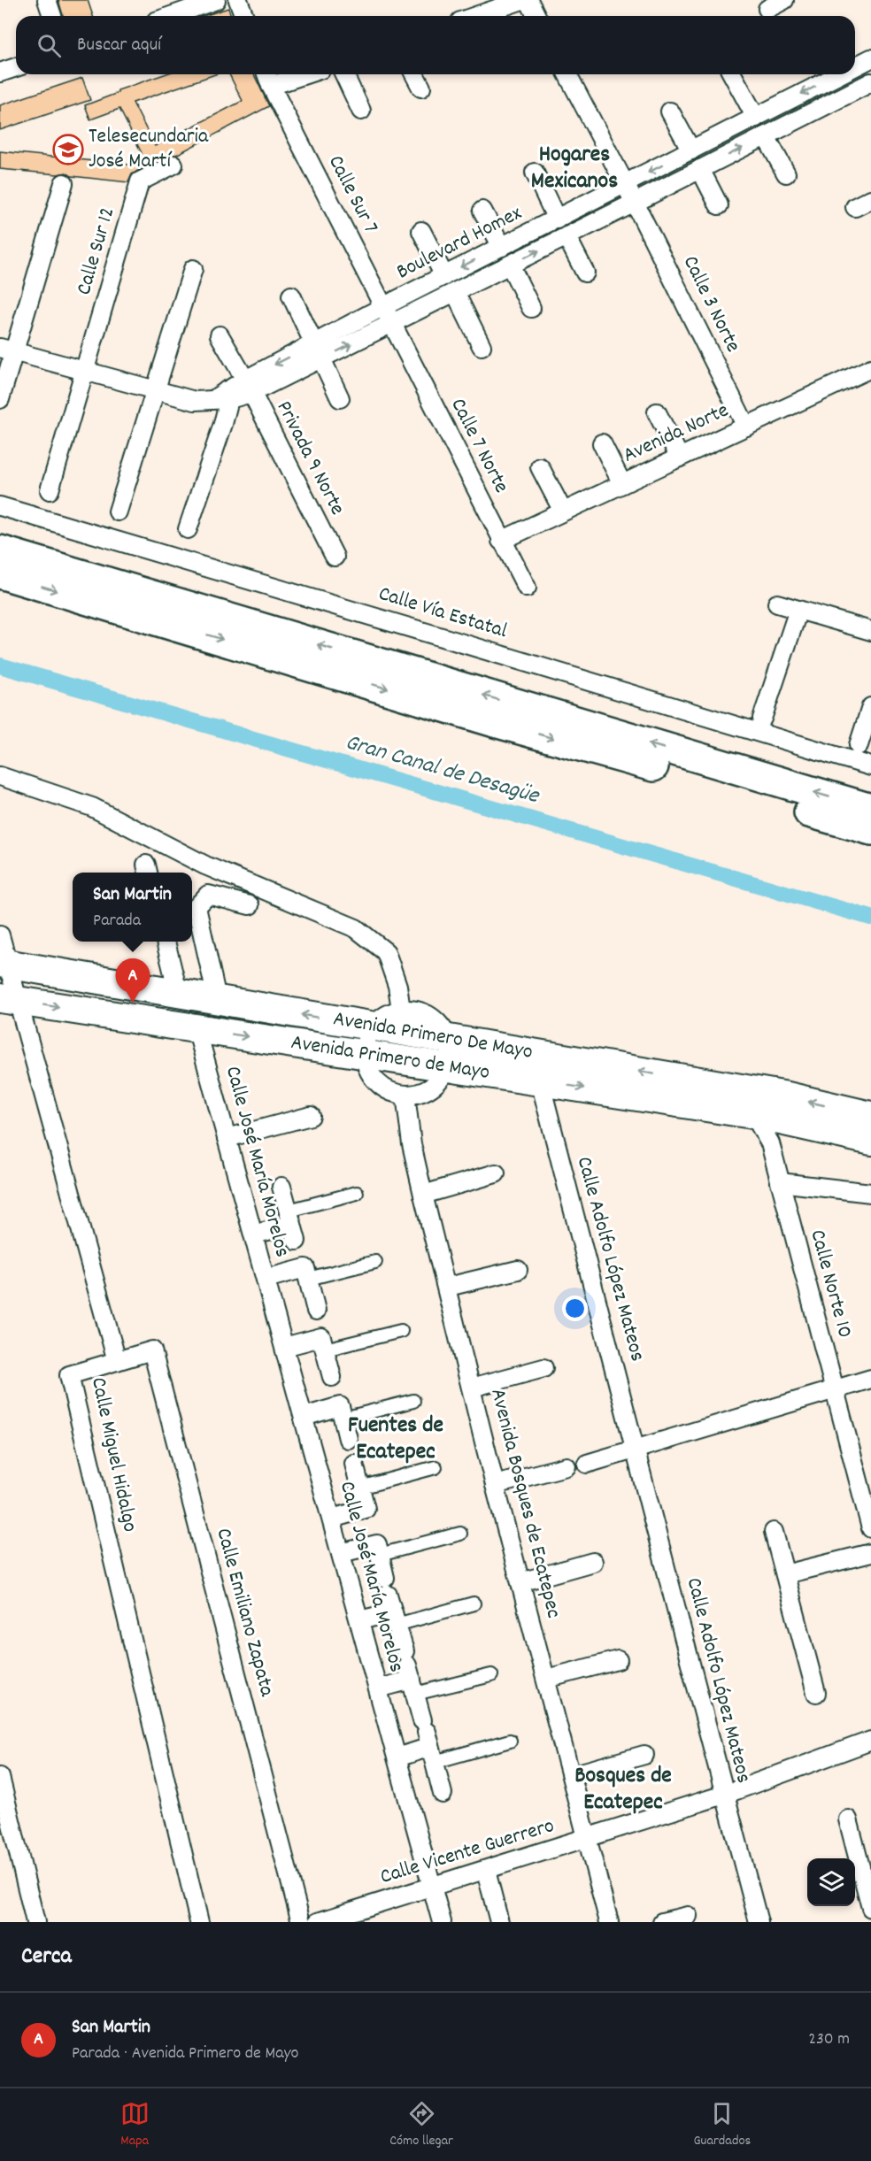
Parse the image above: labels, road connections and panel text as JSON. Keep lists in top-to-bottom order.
{
  "streets": {
    "highway": ["Avenida Primero De Mayo", "Avenida Primero de Mayo"],
    "street": [
      "Calle Sur 7",
      "Boulevard Homex",
      "Calle Sur 12",
      "Calle 3 Norte",
      "Avenida Norte",
      "Calle 7 Norte",
      "Privada 9 Norte",
      "Calle Vía Estatal",
      "Calle José María Morelos",
      "Calle Adolfo López Mateos",
      "Calle Norte 10",
      "Calle Miguel Hidalgo",
      "Avenida Bosques de Ecatepec",
      "Calle Emiliano Zapata",
      "Calle Vicente Guerrero"
    ]
  },
  "crossings": [
    ["Calle Sur 7", "Boulevard Homex"],
    ["Calle Sur 7", "Calle 7 Norte"],
    ["Boulevard Homex", "Calle Sur 12"],
    ["Boulevard Homex", "Calle 3 Norte"],
    ["Boulevard Homex", "Calle 7 Norte"],
    ["Boulevard Homex", "Privada 9 Norte"],
    ["Calle 3 Norte", "Avenida Norte"],
    ["Avenida Norte", "Calle 7 Norte"],
    ["Avenida Primero De Mayo", "Avenida Primero de Mayo"],
    ["Avenida Primero De Mayo", "Calle Norte 10"],
    ["Avenida Primero De Mayo", "Calle Miguel Hidalgo"],
    ["Avenida Primero de Mayo", "Calle José María Morelos"],
    ["Avenida Primero de Mayo", "Calle Adolfo López Mateos"],
    ["Avenida Primero de Mayo", "Calle Norte 10"],
    ["Avenida Primero de Mayo", "Calle Miguel Hidalgo"],
    ["Calle José María Morelos", "Calle Vicente Guerrero"],
    ["Calle Adolfo López Mateos", "Calle Vicente Guerrero"],
    ["Calle Miguel Hidalgo", "Calle Emiliano Zapata"],
    ["Avenida Bosques de Ecatepec", "Calle Vicente Guerrero"]
  ],
  "one_way": ["Avenida Primero de Mayo"],
  "districts": ["Hogares Mexicanos", "Fuentes de Ecatepec", "Bosques de Ecatepec"],
  "water": ["Gran Canal de Desagüe"],
  "places": {
    "school or university": ["Telesecundaria José Martí"]
  },
  "page": {
    "search": "Buscar aquí",
    "popup": ["San Martin", "Parada"],
    "pins": "A",
    "heading": "Cerca",
    "list": [
      {
        "mark": "A",
        "name": "San Martin",
        "note": "Parada · Avenida Primero de Mayo",
        "value": "230 m"
      }
    ],
    "nav": ["Mapa", "Cómo llegar", "Guardados"]
  }
}
